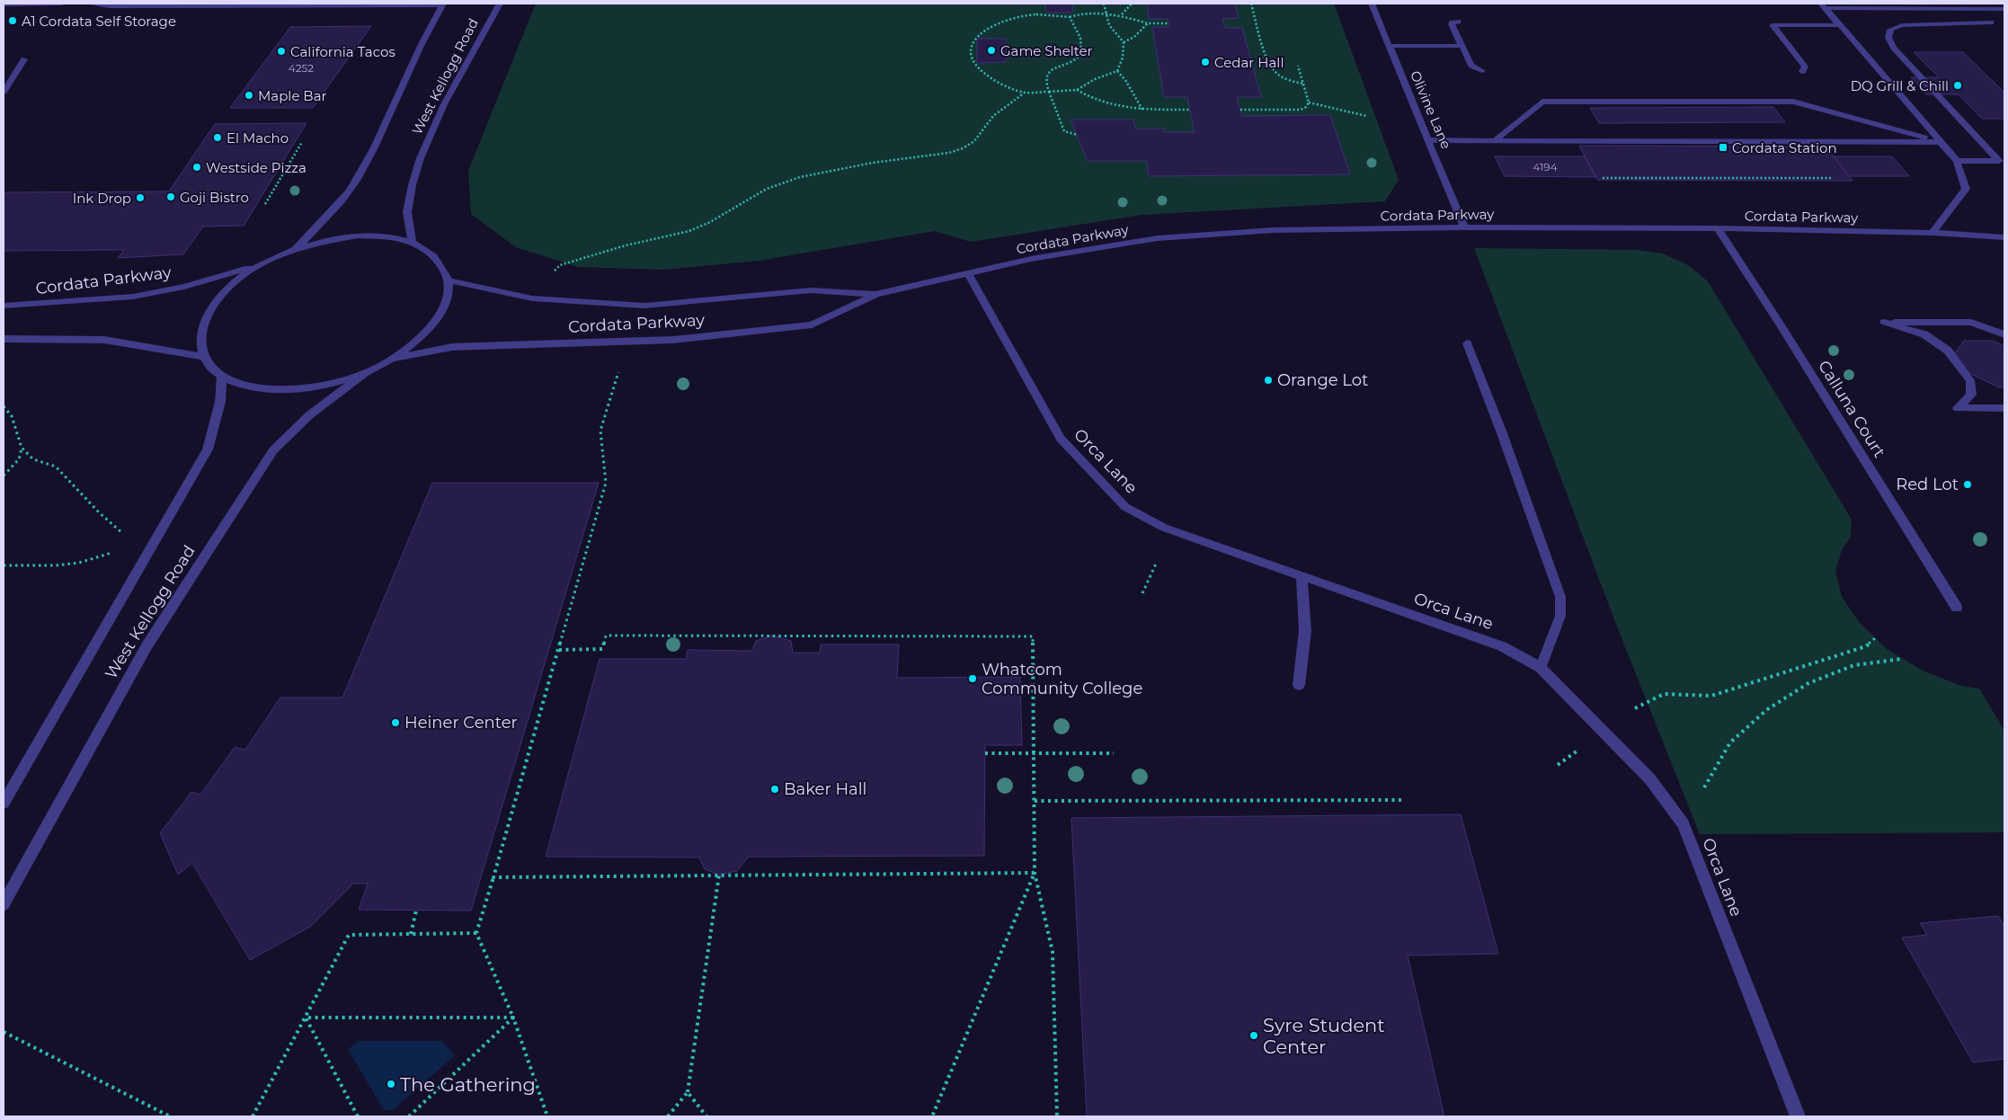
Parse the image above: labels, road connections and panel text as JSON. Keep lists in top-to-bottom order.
{
  "streets": {
    "street": [
      "West Kellogg Road",
      "Olivine Lane",
      "Cordata Parkway",
      "Calluna Court",
      "Orca Lane"
    ]
  },
  "crossings": [
    ["Olivine Lane", "Cordata Parkway"],
    ["Cordata Parkway", "Calluna Court"],
    ["Cordata Parkway", "Orca Lane"]
  ],
  "places": {
    "other": [
      "A1 Cordata Self Storage",
      "Game Shelter",
      "California Tacos",
      "Cedar Hall",
      "DQ Grill & Chill",
      "Maple Bar",
      "El Macho",
      "Westside Pizza",
      "Goji Bistro",
      "Ink Drop",
      "Orange Lot",
      "Red Lot",
      "Whatcom Community College",
      "Heiner Center",
      "Baker Hall",
      "Syre Student Center",
      "The Gathering"
    ],
    "transit": ["Cordata Station"]
  },
  "house_numbers": ["4252", "4194"]
}
